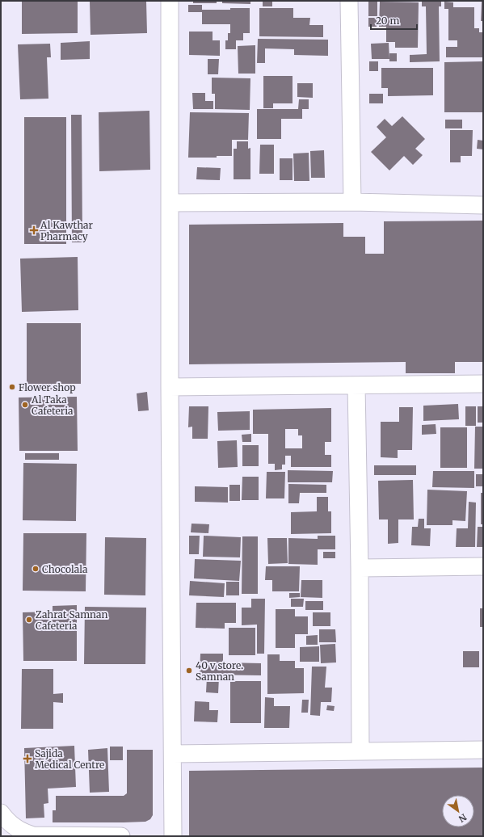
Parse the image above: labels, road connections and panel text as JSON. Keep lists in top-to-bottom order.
{
  "places": {
    "health": ["Al Kawthar Pharmacy", "Sajida Medical Centre"],
    "other": [
      "Flower shop",
      "Al Taka Cafeteria",
      "Chocolala",
      "Zahrat Samnan Cafeteria",
      "40 v store. Samnan"
    ]
  },
  "scale_bar": "20 m",
  "north": "bottom right"
}
